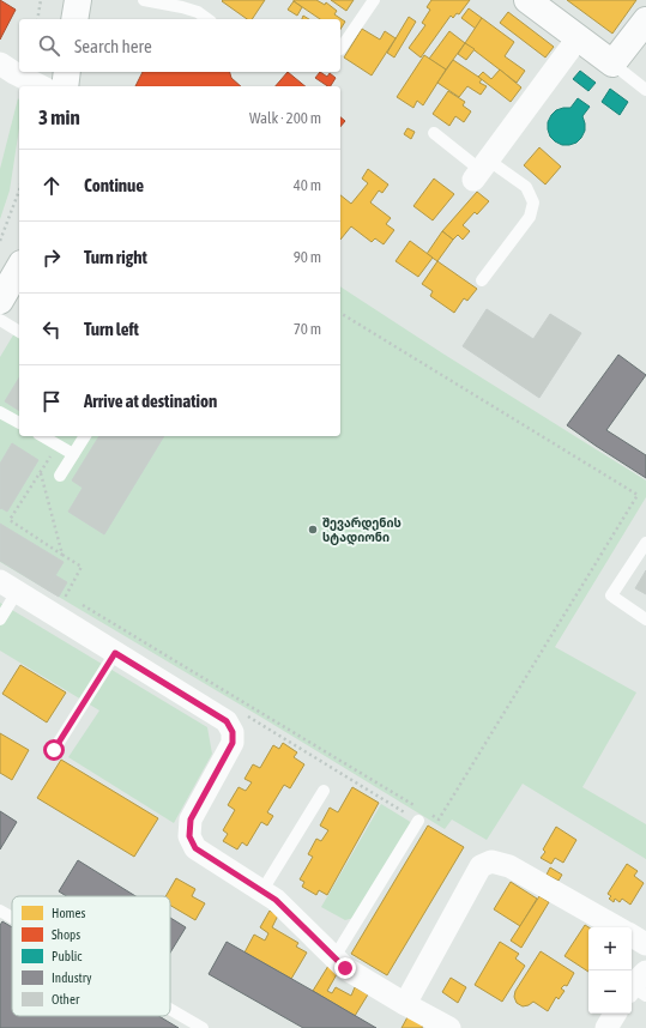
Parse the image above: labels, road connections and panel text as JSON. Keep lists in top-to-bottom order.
{
  "places": ["შევარდენის სტადიონი"],
  "legend": [
    "Homes",
    "Shops",
    "Public",
    "Industry",
    "Other"
  ],
  "page": {
    "search": "Search here",
    "heading": ["3 min", "Walk · 200 m"],
    "list": [
      ["Continue", "40 m"],
      ["Turn right", "90 m"],
      ["Turn left", "70 m"],
      "Arrive at destination"
    ],
    "map_buttons": ["+", "−"]
  }
}
